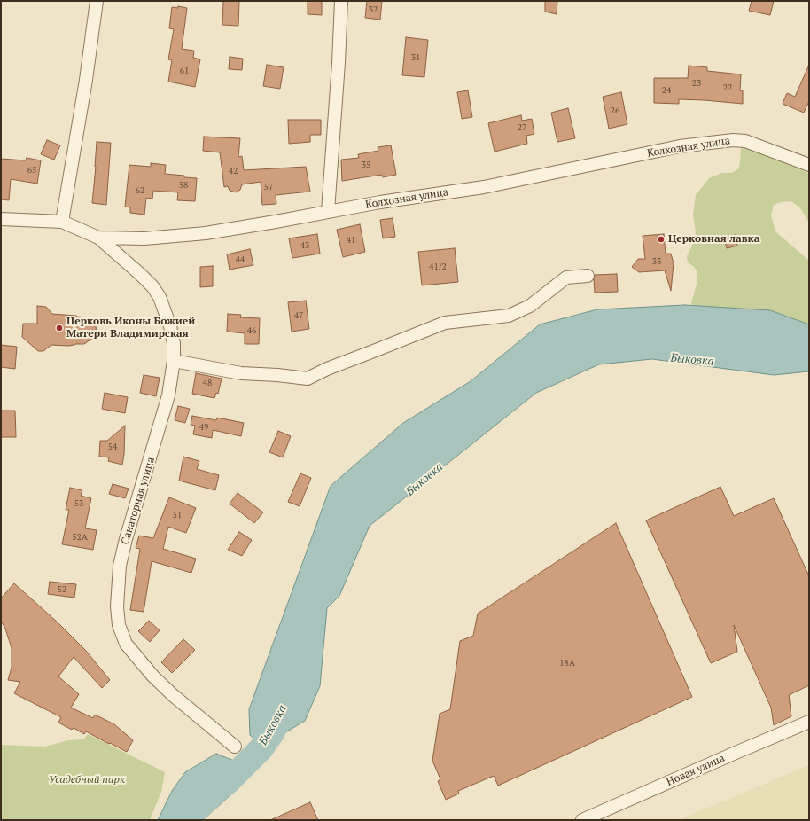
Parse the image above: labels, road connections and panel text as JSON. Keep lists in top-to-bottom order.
{
  "streets": {
    "street": ["Колхозная улица", "Санаторная улица", "Новая улица"]
  },
  "crossings": [
    ["Колхозная улица", "Санаторная улица"]
  ],
  "water": ["Быковка"],
  "parks": ["Усадебный парк"],
  "places": ["Церковная лавка", "Церковь Иконы Божией Матери Владимирская"],
  "house_numbers": [
    "32",
    "31",
    "61",
    "23",
    "22",
    "24",
    "26",
    "27",
    "35",
    "65",
    "42",
    "58",
    "57",
    "62",
    "41",
    "43",
    "44",
    "33",
    "41/2",
    "47",
    "46",
    "48",
    "49",
    "54",
    "53",
    "51",
    "52А",
    "52",
    "18А"
  ]
}
